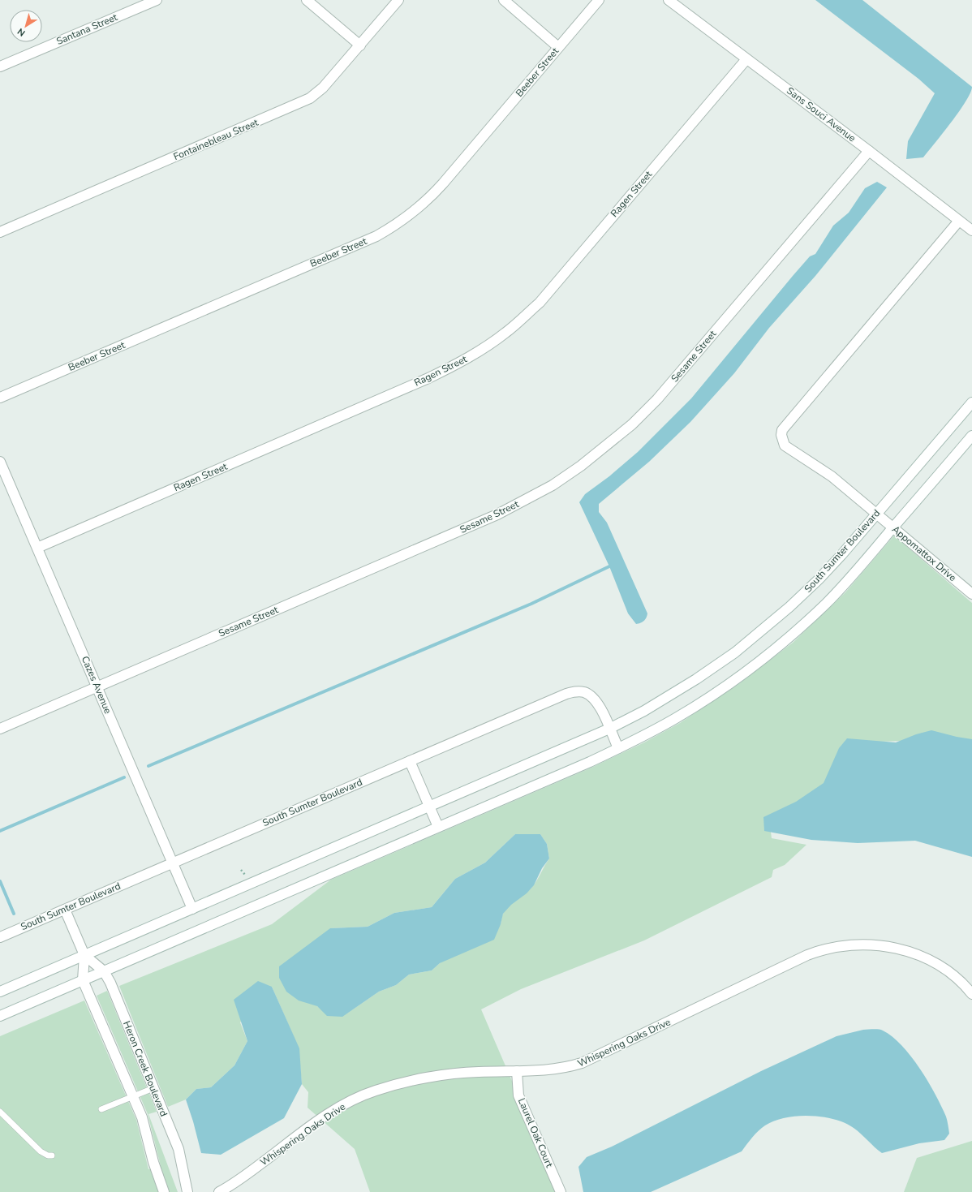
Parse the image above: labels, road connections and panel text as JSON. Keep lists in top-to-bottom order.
{
  "streets": {
    "street": [
      "Santana Street",
      "Beeber Street",
      "Sans Souci Avenue",
      "Fontainebleau Street",
      "Ragen Street",
      "Sesame Street",
      "South Sumter Boulevard",
      "Appomattox Drive",
      "Cazes Avenue",
      "Whispering Oaks Drive",
      "Heron Creek Boulevard",
      "Laurel Oak Court"
    ]
  },
  "crossings": [
    ["Sans Souci Avenue", "Ragen Street"],
    ["Sans Souci Avenue", "Sesame Street"],
    ["Sans Souci Avenue", "Appomattox Drive"],
    ["Ragen Street", "Cazes Avenue"],
    ["Sesame Street", "Cazes Avenue"],
    ["South Sumter Boulevard", "Appomattox Drive"],
    ["South Sumter Boulevard", "Cazes Avenue"],
    ["South Sumter Boulevard", "Heron Creek Boulevard"],
    ["Whispering Oaks Drive", "Laurel Oak Court"]
  ],
  "north": "bottom left"
}
